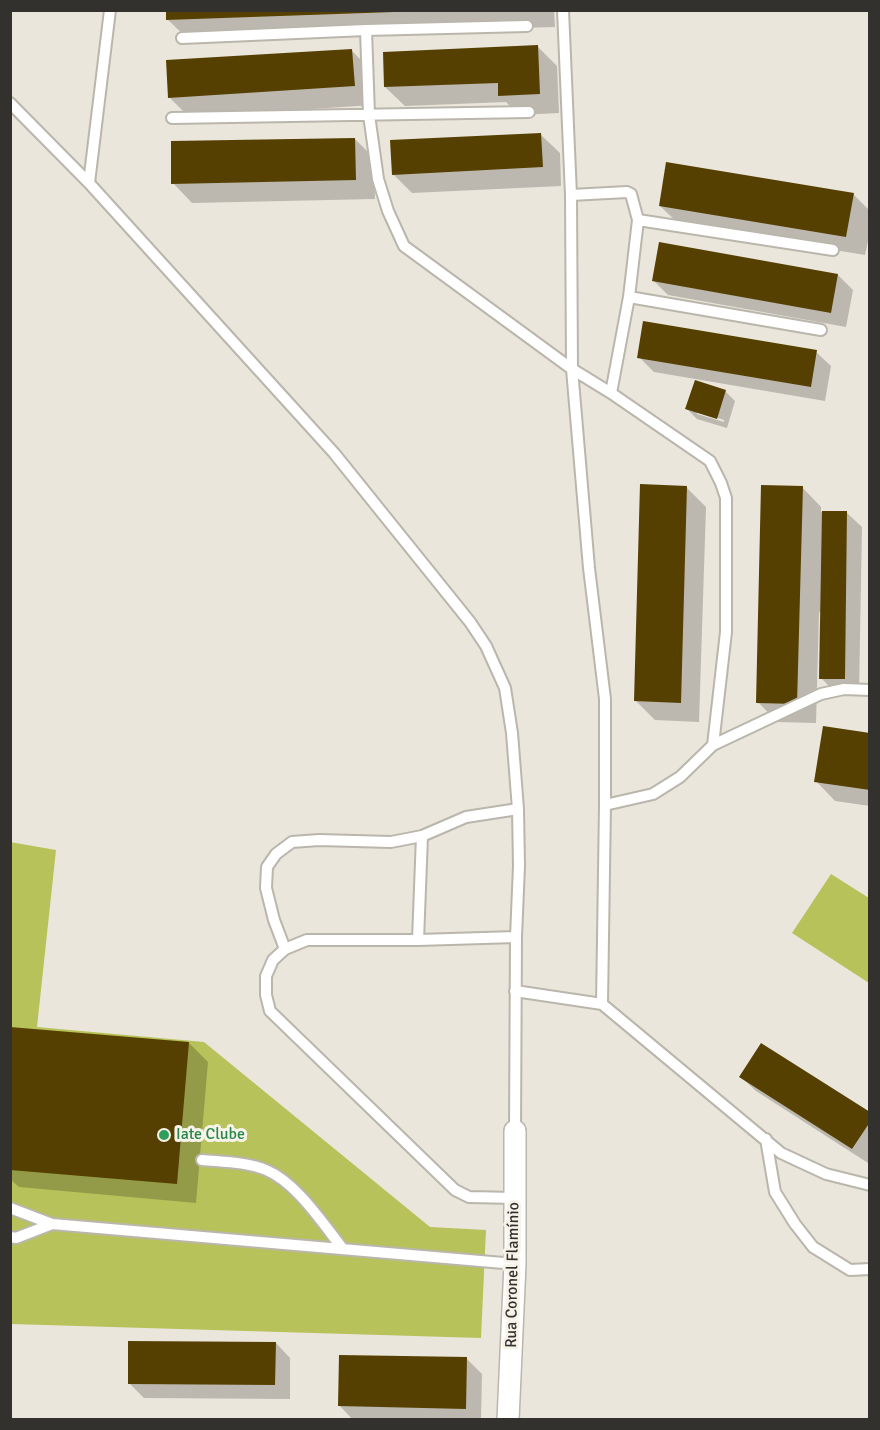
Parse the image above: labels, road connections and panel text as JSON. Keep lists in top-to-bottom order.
{
  "streets": {
    "street": ["Rua Coronel Flamínio"]
  },
  "places": ["Iate Clube"]
}
